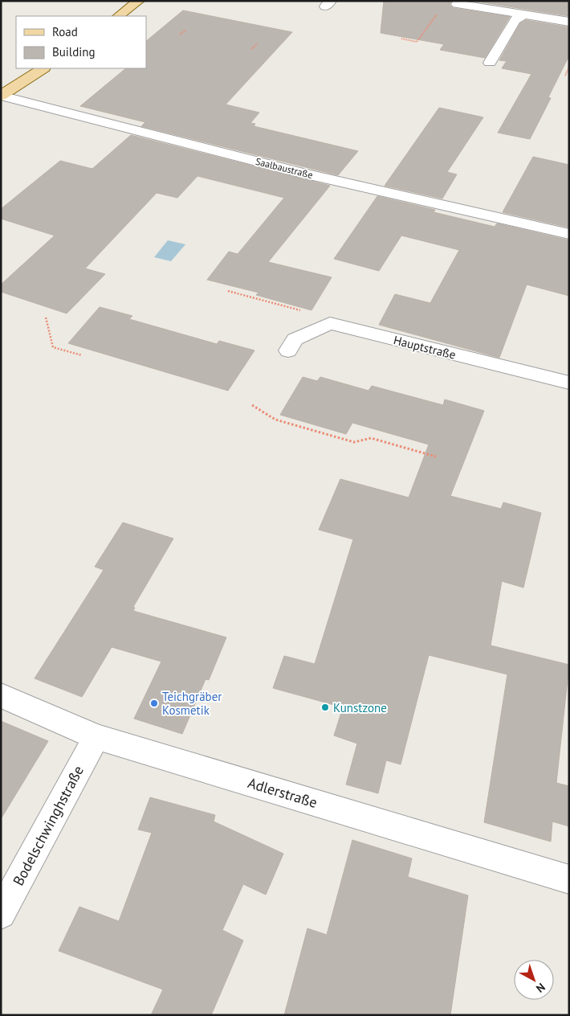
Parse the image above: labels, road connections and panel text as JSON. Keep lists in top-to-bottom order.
{
  "streets": {
    "street": [
      "Saalbaustraße",
      "Hauptstraße",
      "Adlerstraße",
      "Bodelschwinghstraße"
    ]
  },
  "crossings": [
    ["Adlerstraße", "Bodelschwinghstraße"]
  ],
  "places": ["Teichgräber Kosmetik", "Kunstzone"],
  "legend": ["Road", "Building"],
  "north": "bottom right"
}
